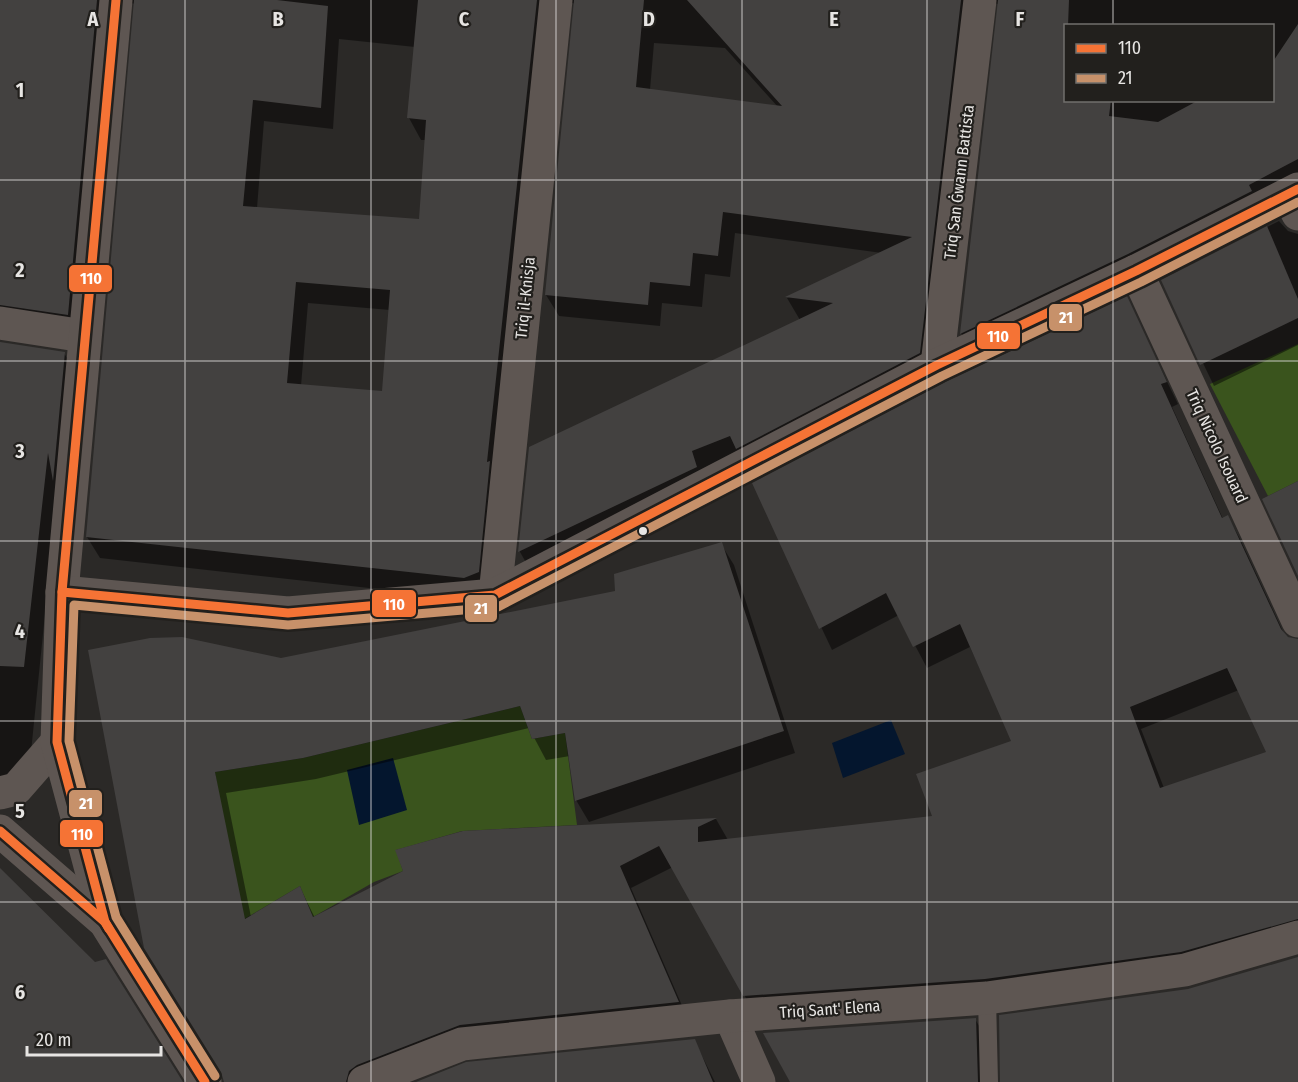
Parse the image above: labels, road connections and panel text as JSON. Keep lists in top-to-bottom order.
{
  "streets": {
    "street": [
      "Triq San Ġwann Battista",
      "Triq il-Knisja",
      "Triq Nicolo Isouard",
      "Triq Sant' Elena"
    ]
  },
  "lines": ["transit line 110", "transit line 21"],
  "legend": ["110", "21"],
  "scale_bar": "20 m",
  "grid": {
    "columns": [
      "A",
      "B",
      "C",
      "D",
      "E",
      "F"
    ],
    "rows": [
      "1",
      "2",
      "3",
      "4",
      "5",
      "6"
    ]
  }
}
